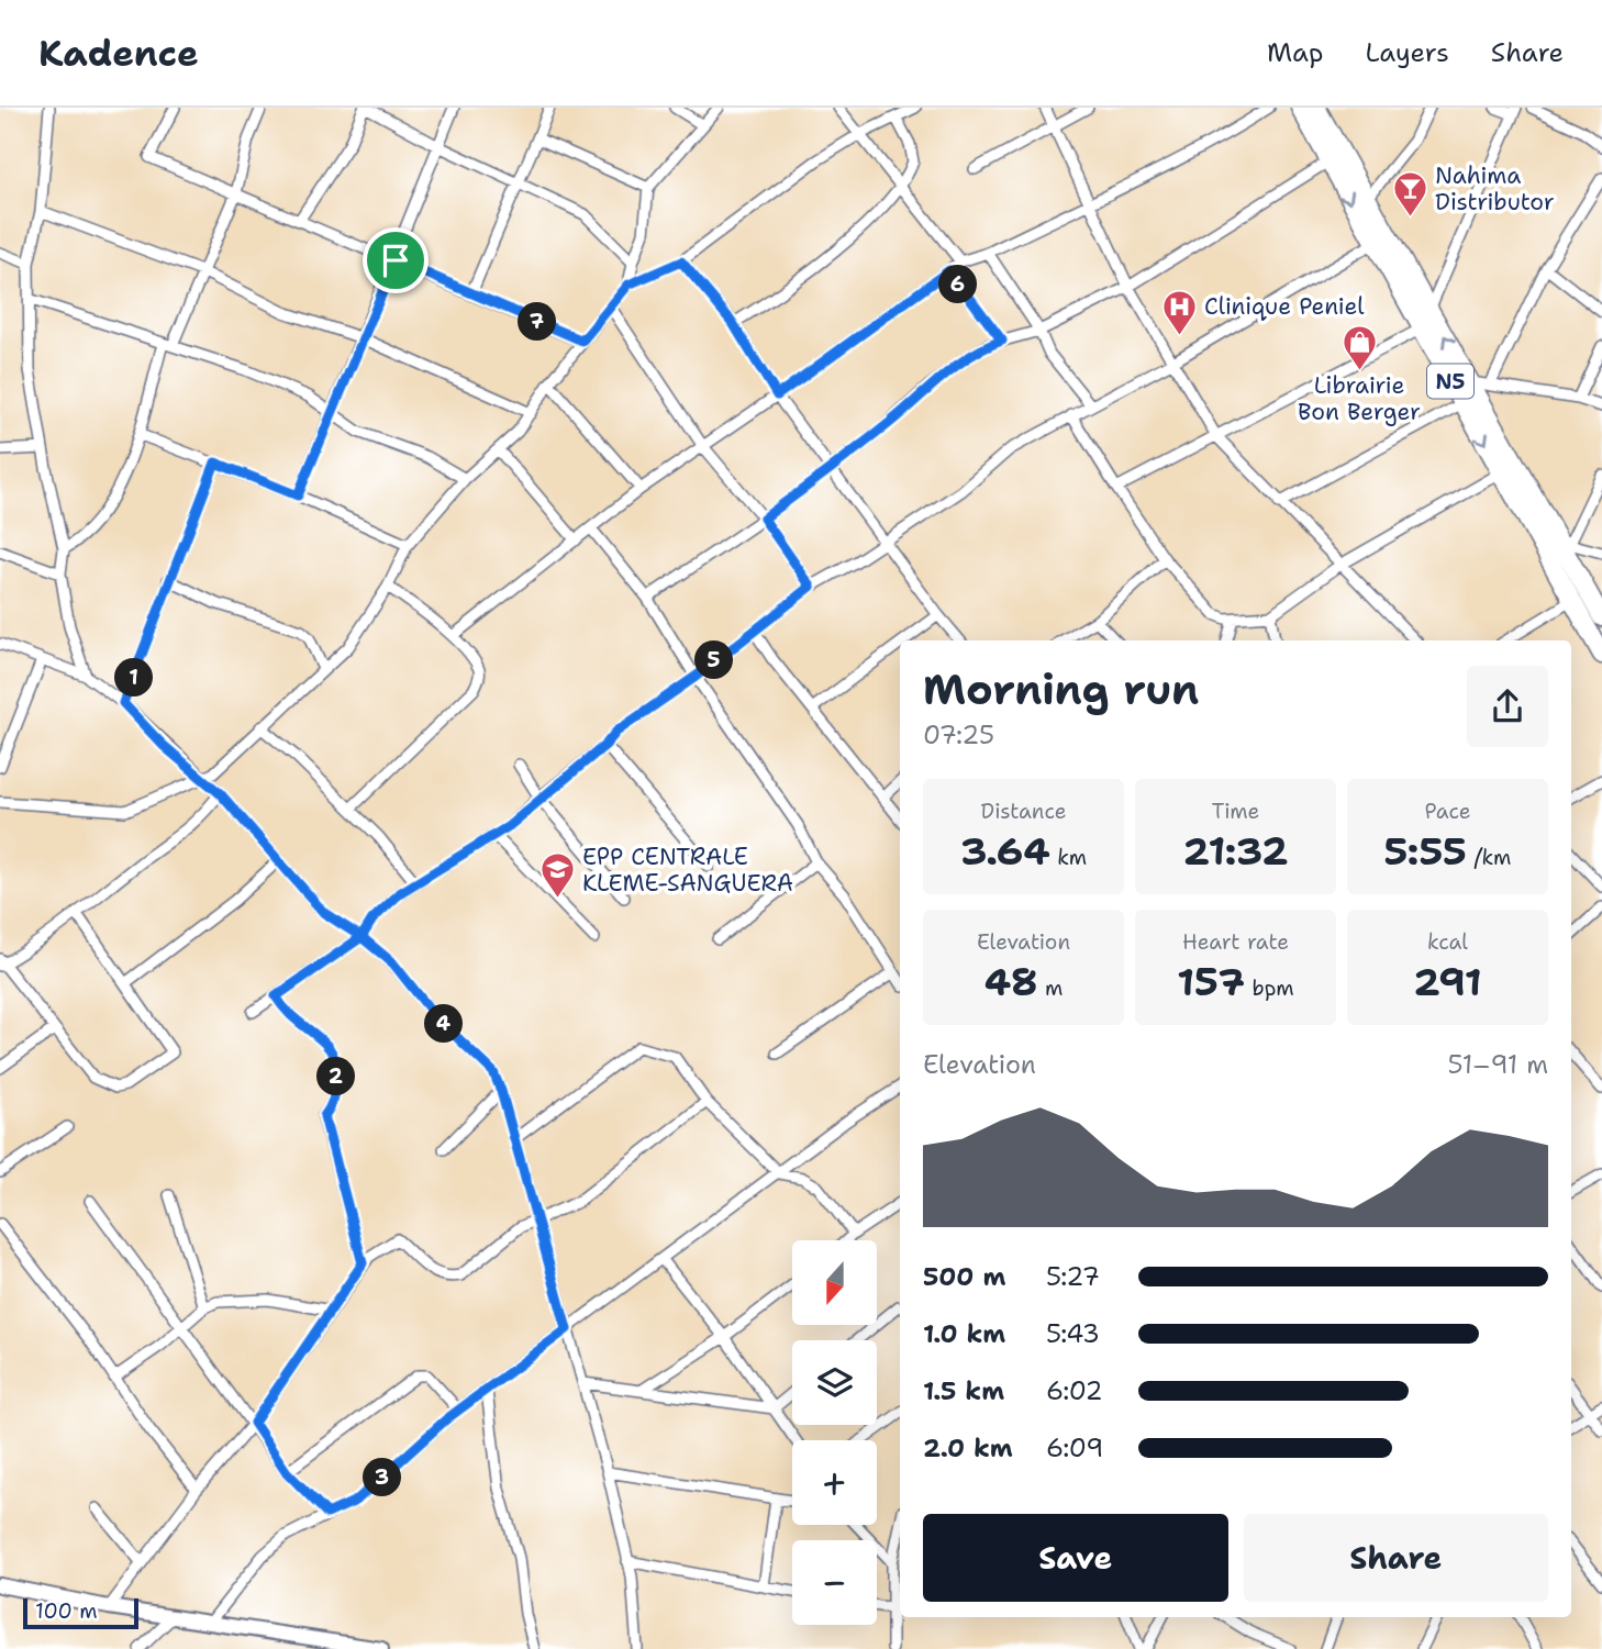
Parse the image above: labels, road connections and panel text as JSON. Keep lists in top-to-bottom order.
{
  "streets": {
    "highway": ["N5"]
  },
  "places": {
    "bar": ["Nahima Distributor"],
    "hospital": ["Clinique Peniel"],
    "shop": ["Librairie Bon Berger"],
    "school or university": ["EPP CENTRALE KLEME-SANGUERA"]
  },
  "scale_bar": "100 m",
  "north": "bottom",
  "page": {
    "header": "Kadence",
    "nav": ["Map", "Layers", "Share"],
    "pins": [
      "6",
      "7",
      "5",
      "1",
      "4",
      "2",
      "3"
    ],
    "heading": ["Morning run", "07:25"],
    "stats": [
      ["Distance", "3.64 km"],
      ["Time", "21:32"],
      ["Pace", "5:55 /km"],
      ["Elevation", "48 m"],
      ["Heart rate", "157 bpm"],
      ["kcal", "291"]
    ],
    "chart": ["Elevation", "51–91 m"],
    "map_buttons": ["+", "−"],
    "list": [
      {
        "name": "500 m",
        "note": "5:27"
      },
      {
        "name": "1.0 km",
        "note": "5:43"
      },
      {
        "name": "1.5 km",
        "note": "6:02"
      },
      {
        "name": "2.0 km",
        "note": "6:09"
      }
    ],
    "buttons": ["Save", "Share"],
    "scale": "100 m"
  }
}
